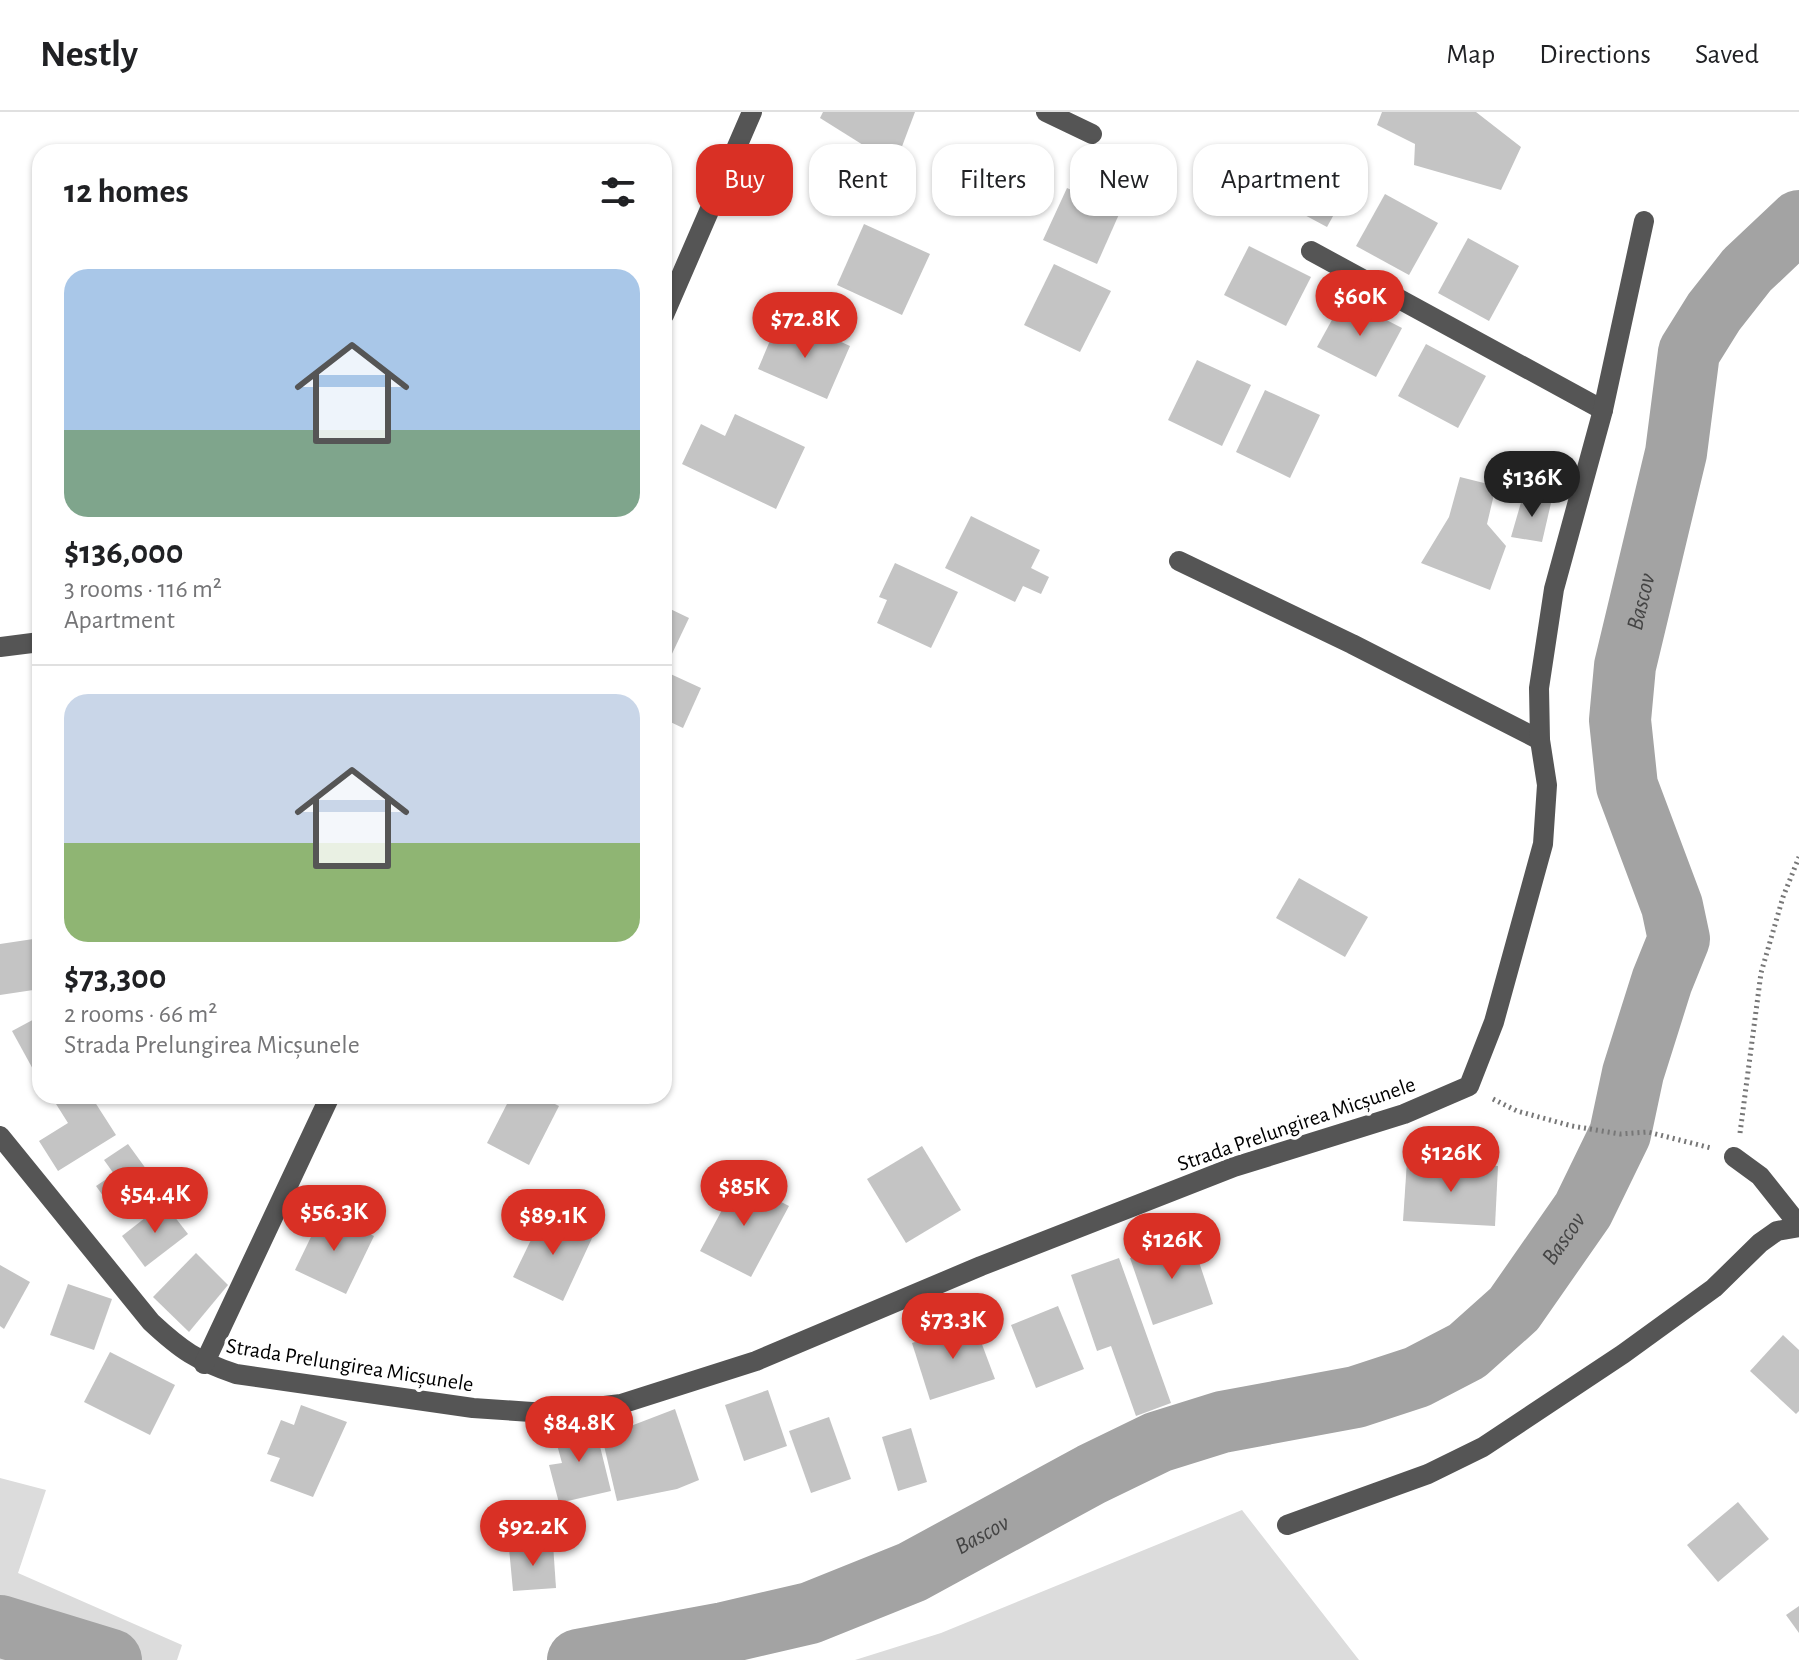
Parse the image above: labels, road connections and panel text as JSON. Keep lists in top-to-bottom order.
{
  "streets": {
    "street": ["Strada Prelungirea Micșunele"]
  },
  "water": ["Bascov"],
  "page": {
    "header": "Nestly",
    "nav": ["Map", "Directions", "Saved"],
    "chip": [
      "Buy",
      "Rent",
      "Filters",
      "New",
      "Apartment"
    ],
    "heading": "12 homes",
    "list": [
      {
        "name": "$136,000",
        "note": "3 rooms · 116 m² · Apartment"
      },
      {
        "name": "$73,300",
        "note": "2 rooms · 66 m² · Strada Prelungirea Micșunele"
      }
    ],
    "price": [
      "$60K",
      "$72.8K",
      "$136K",
      "$126K",
      "$85K",
      "$54.4K",
      "$56.3K",
      "$89.1K",
      "$126K",
      "$73.3K",
      "$84.8K",
      "$92.2K"
    ]
  }
}
